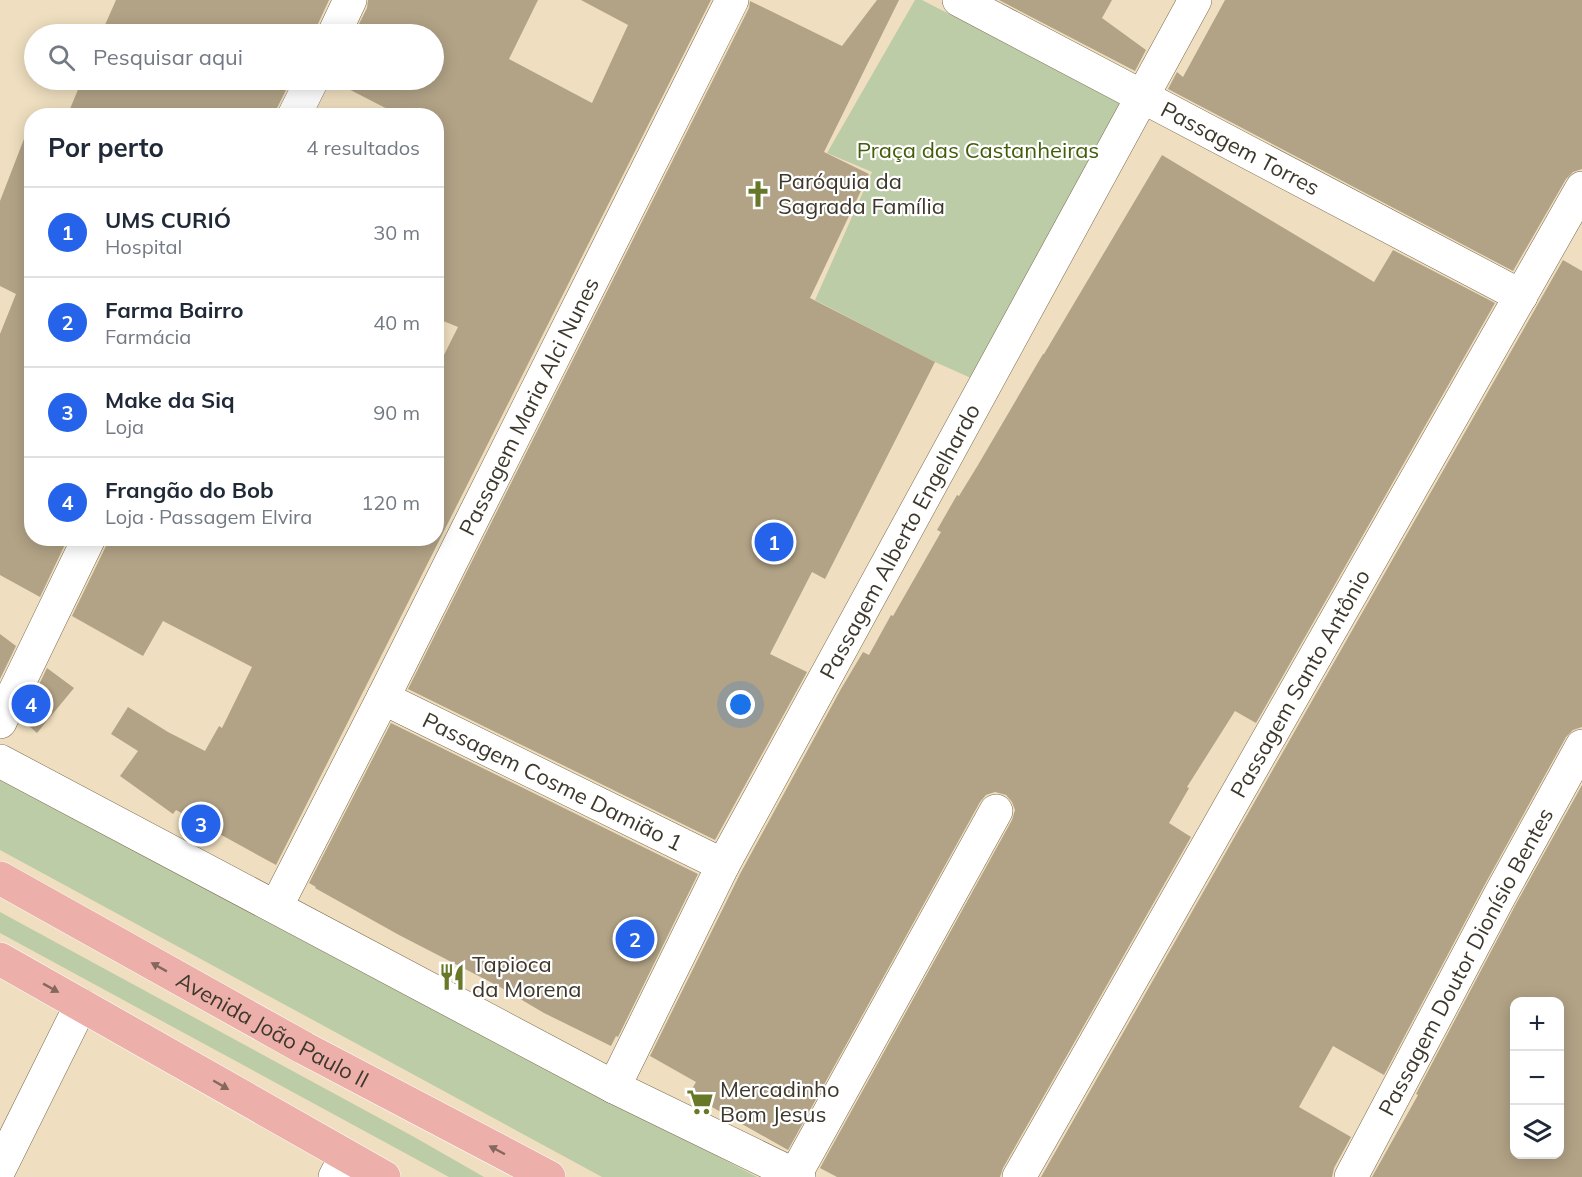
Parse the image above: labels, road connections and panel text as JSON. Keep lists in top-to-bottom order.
{
  "streets": {
    "main road": ["Avenida João Paulo II"],
    "street": [
      "Passagem Torres",
      "Passagem Maria Alci Nunes",
      "Passagem Alberto Engelhardo",
      "Passagem Santo Antônio",
      "Passagem Cosme Damião 1",
      "Passagem Doutor Dionísio Bentes"
    ]
  },
  "crossings": [
    ["Passagem Torres", "Passagem Alberto Engelhardo"],
    ["Passagem Torres", "Passagem Santo Antônio"],
    ["Passagem Maria Alci Nunes", "Passagem Cosme Damião 1"],
    ["Passagem Alberto Engelhardo", "Passagem Cosme Damião 1"]
  ],
  "parks": ["Praça das Castanheiras"],
  "places": {
    "church": ["Paróquia da Sagrada Família"],
    "restaurant": ["Tapioca da Morena"],
    "supermarket": ["Mercadinho Bom Jesus"]
  },
  "page": {
    "search": "Pesquisar aqui",
    "heading": ["Por perto", "4 resultados"],
    "list": [
      {
        "mark": "1",
        "name": "UMS CURIÓ",
        "note": "Hospital",
        "value": "30 m"
      },
      {
        "mark": "2",
        "name": "Farma Bairro",
        "note": "Farmácia",
        "value": "40 m"
      },
      {
        "mark": "3",
        "name": "Make da Siq",
        "note": "Loja",
        "value": "90 m"
      },
      {
        "mark": "4",
        "name": "Frangão do Bob",
        "note": "Loja · Passagem Elvira",
        "value": "120 m"
      }
    ],
    "pins": [
      "1",
      "4",
      "3",
      "2"
    ],
    "map_buttons": ["+", "−"]
  }
}
